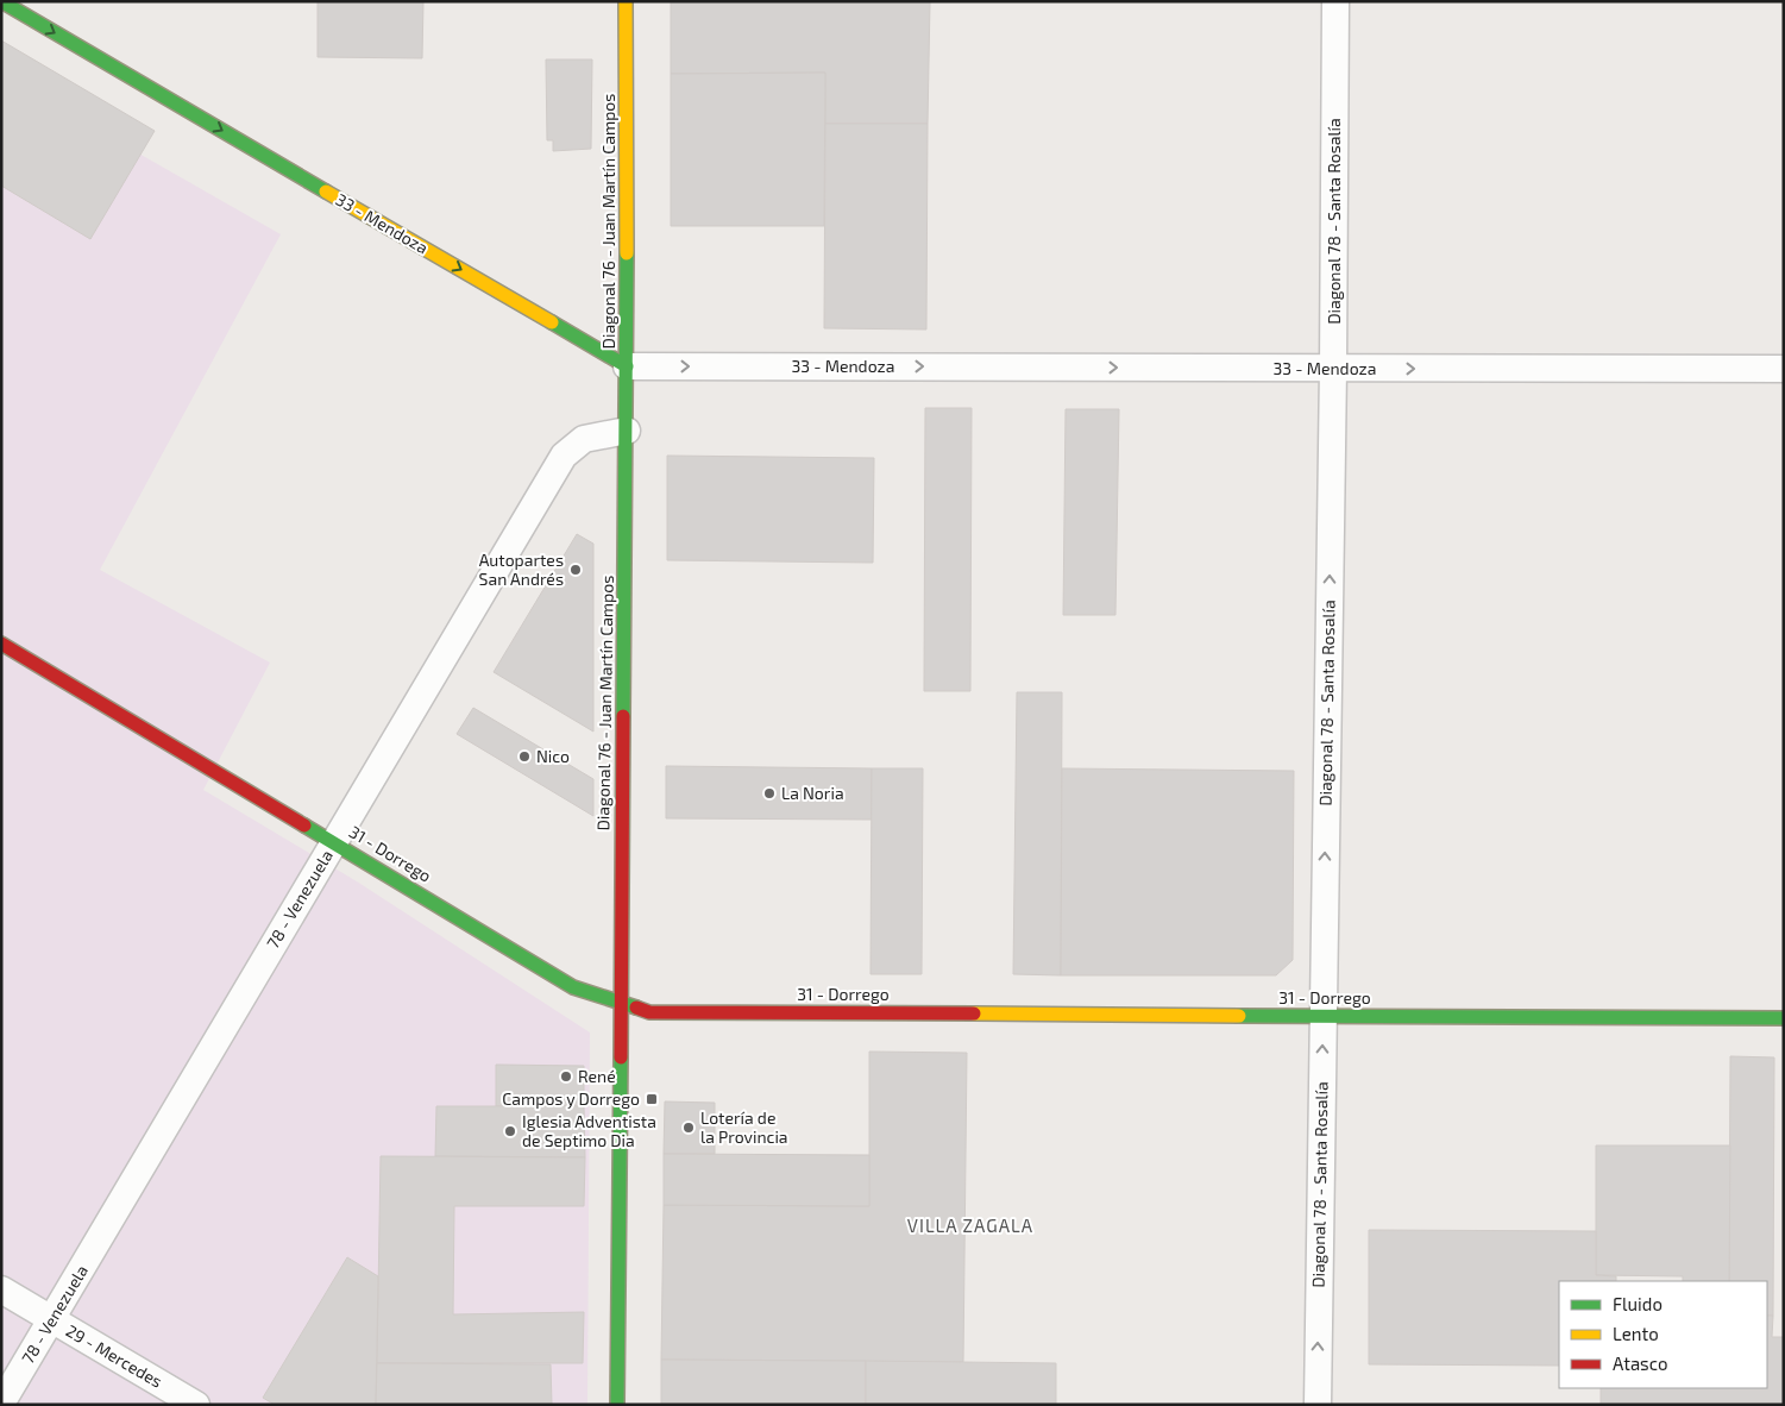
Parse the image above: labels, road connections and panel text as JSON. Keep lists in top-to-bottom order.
{
  "streets": {
    "street": [
      "Diagonal 76 - Juan Martín Campos",
      "Diagonal 78 - Santa Rosalía",
      "33 - Mendoza",
      "31 - Dorrego",
      "78 - Venezuela",
      "29 - Mercedes"
    ]
  },
  "crossings": [
    ["Diagonal 76 - Juan Martín Campos", "33 - Mendoza"],
    ["Diagonal 76 - Juan Martín Campos", "31 - Dorrego"],
    ["Diagonal 76 - Juan Martín Campos", "78 - Venezuela"],
    ["Diagonal 78 - Santa Rosalía", "33 - Mendoza"],
    ["Diagonal 78 - Santa Rosalía", "31 - Dorrego"],
    ["31 - Dorrego", "78 - Venezuela"],
    ["78 - Venezuela", "29 - Mercedes"]
  ],
  "one_way": ["Diagonal 78 - Santa Rosalía", "33 - Mendoza"],
  "districts": ["VILLA ZAGALA"],
  "places": {
    "other": [
      "Autopartes San Andrés",
      "Nico",
      "La Noria",
      "René",
      "Lotería de la Provincia",
      "Iglesia Adventista de Septimo Dia"
    ],
    "transit": ["Campos y Dorrego"]
  },
  "legend": ["Fluido", "Lento", "Atasco"]
}
